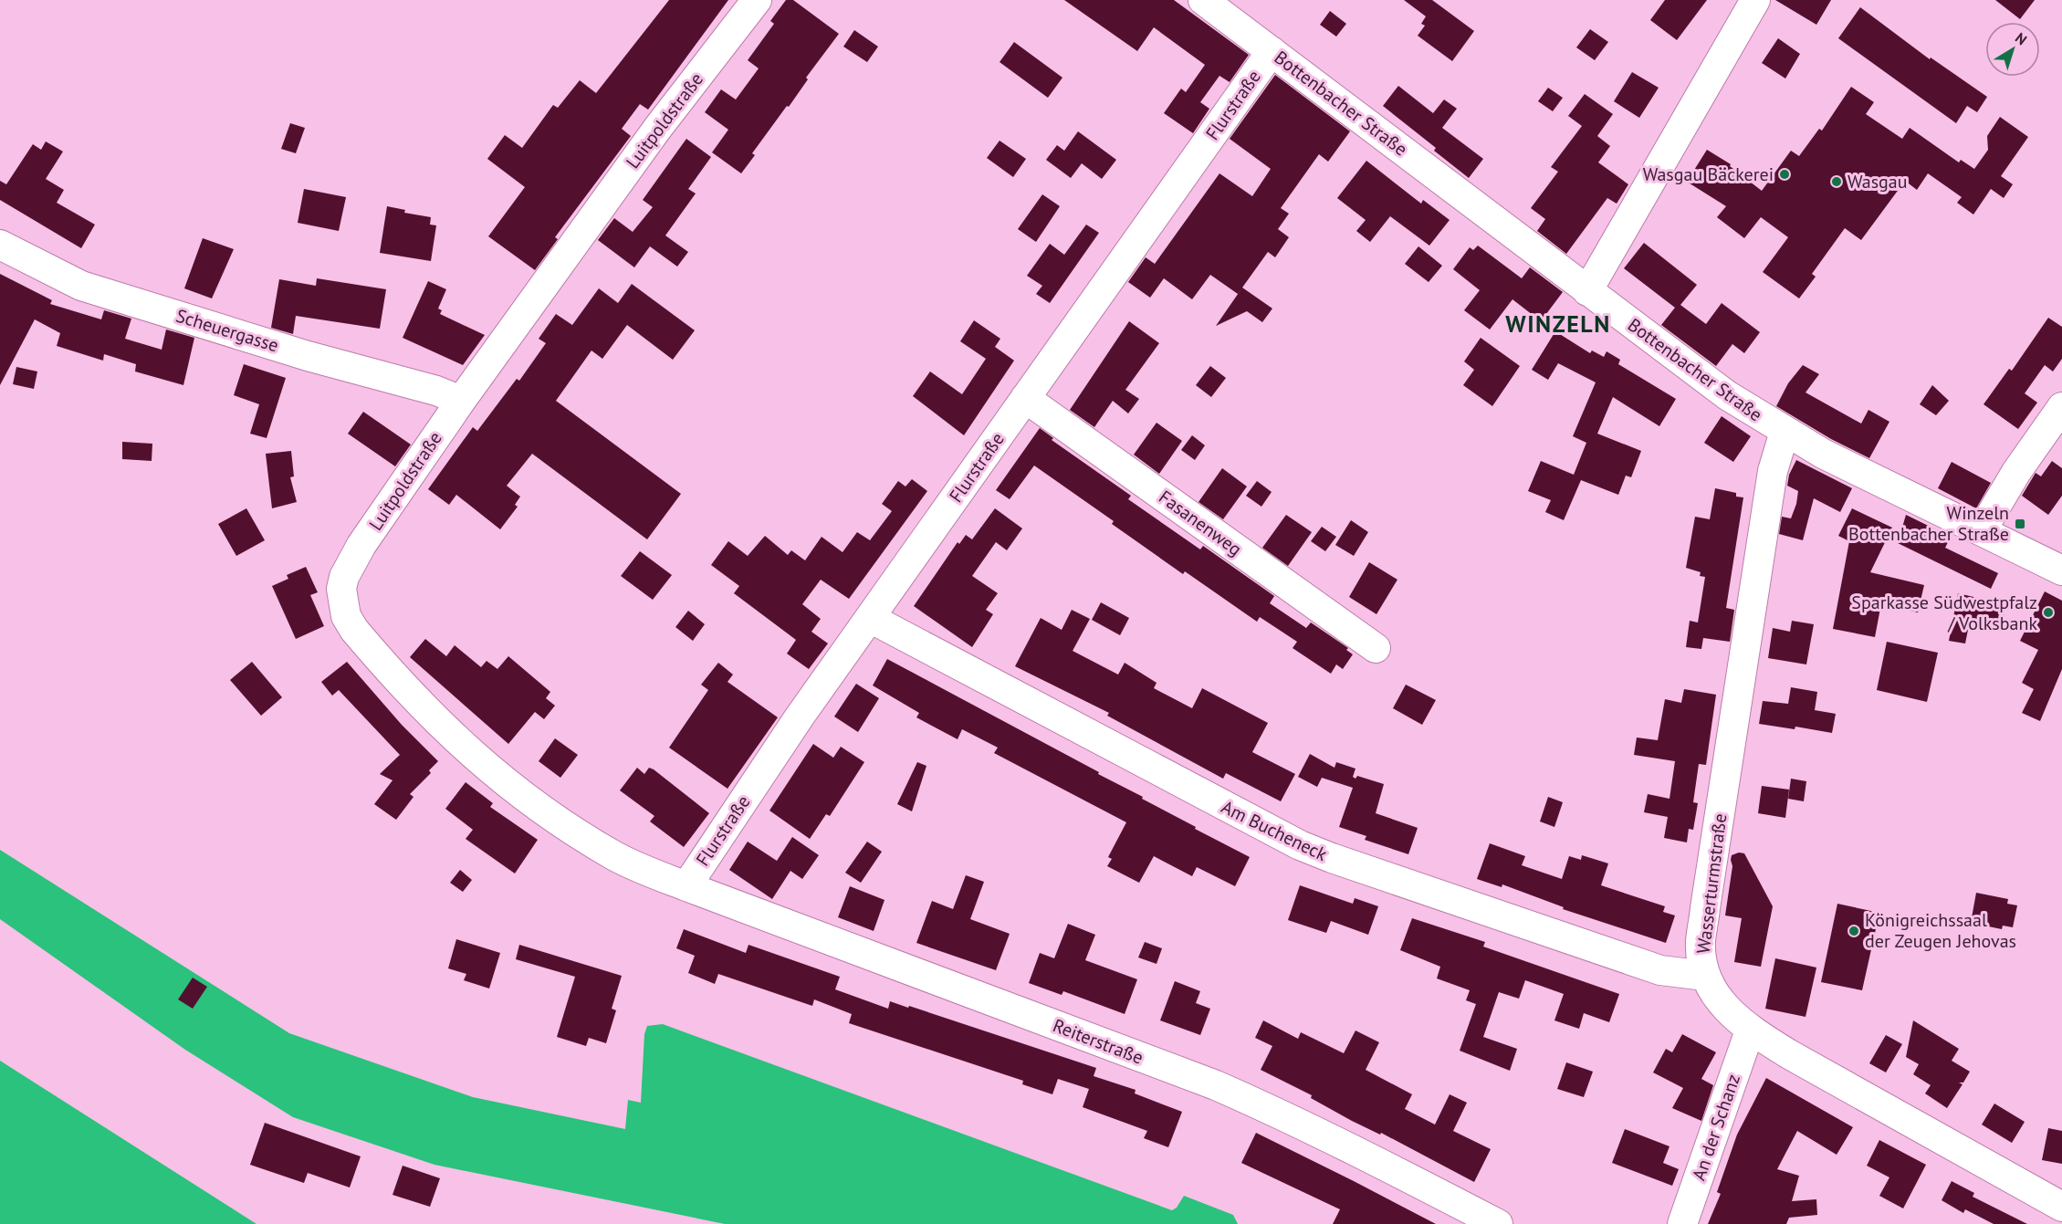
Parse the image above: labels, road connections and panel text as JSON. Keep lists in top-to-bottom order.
{
  "streets": {
    "street": [
      "Bottenbacher Straße",
      "Flurstraße",
      "Luitpoldstraße",
      "Scheuergasse",
      "Fasanenweg",
      "Am Bucheneck",
      "Wasserturmstraße",
      "Reiterstraße",
      "An der Schanz"
    ]
  },
  "crossings": [
    ["Bottenbacher Straße", "Flurstraße"],
    ["Bottenbacher Straße", "Wasserturmstraße"],
    ["Flurstraße", "Luitpoldstraße"],
    ["Flurstraße", "Fasanenweg"],
    ["Flurstraße", "Am Bucheneck"],
    ["Flurstraße", "Reiterstraße"],
    ["Luitpoldstraße", "Scheuergasse"],
    ["Luitpoldstraße", "Reiterstraße"],
    ["Am Bucheneck", "Wasserturmstraße"],
    ["Wasserturmstraße", "An der Schanz"]
  ],
  "districts": ["WINZELN"],
  "places": {
    "other": [
      "Wasgau Bäckerei",
      "Wasgau",
      "Sparkasse Südwestpfalz / Volksbank",
      "Königreichssaal der Zeugen Jehovas"
    ],
    "transit": ["Winzeln Bottenbacher Straße"]
  },
  "north": "top right"
}
